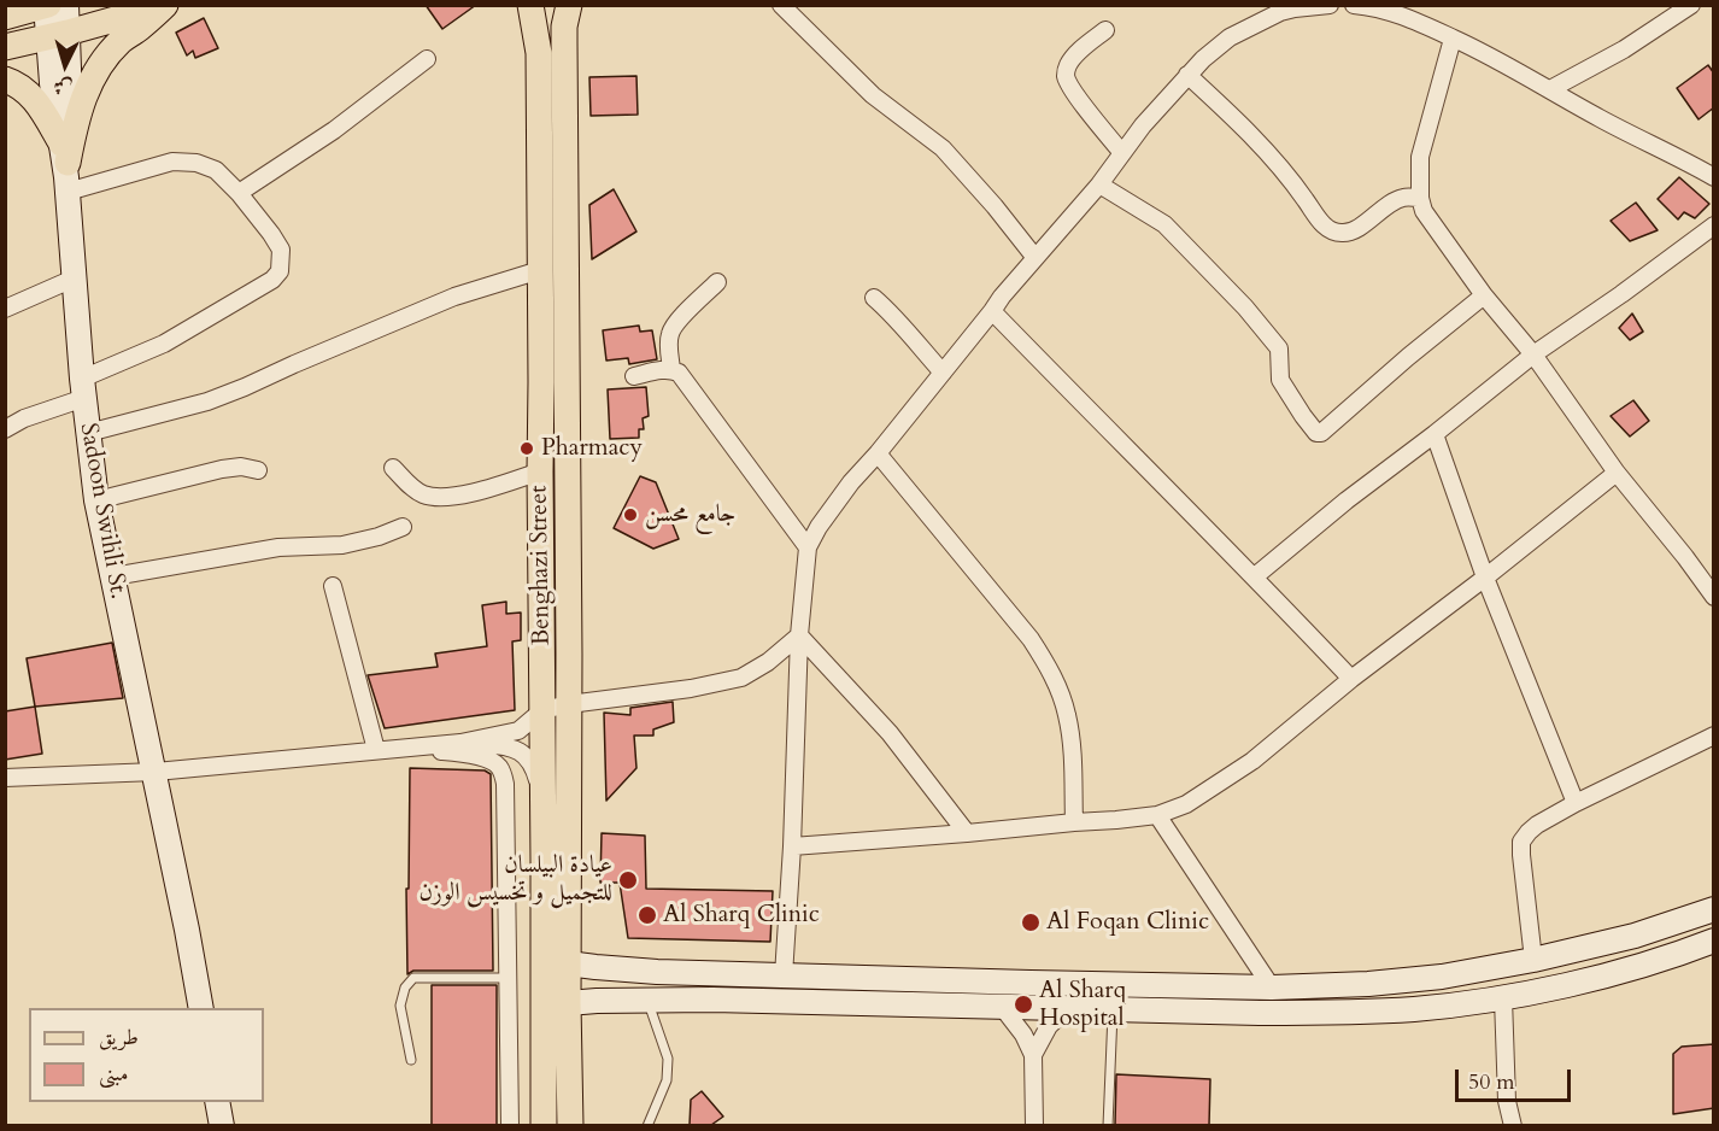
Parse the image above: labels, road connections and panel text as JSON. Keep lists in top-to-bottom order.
{
  "streets": {
    "main road": ["Sadoon Swihli St.", "Benghazi Street"]
  },
  "places": [
    "Pharmacy",
    "جامع محسن",
    "عيادة البيلسان للتجميل و تخسيس الوزن",
    "Al Sharq Clinic",
    "Al Foqan Clinic",
    "Al Sharq Hospital"
  ],
  "legend": ["طريق", "مبنى"],
  "scale_bar": "50 m",
  "north": "bottom"
}
